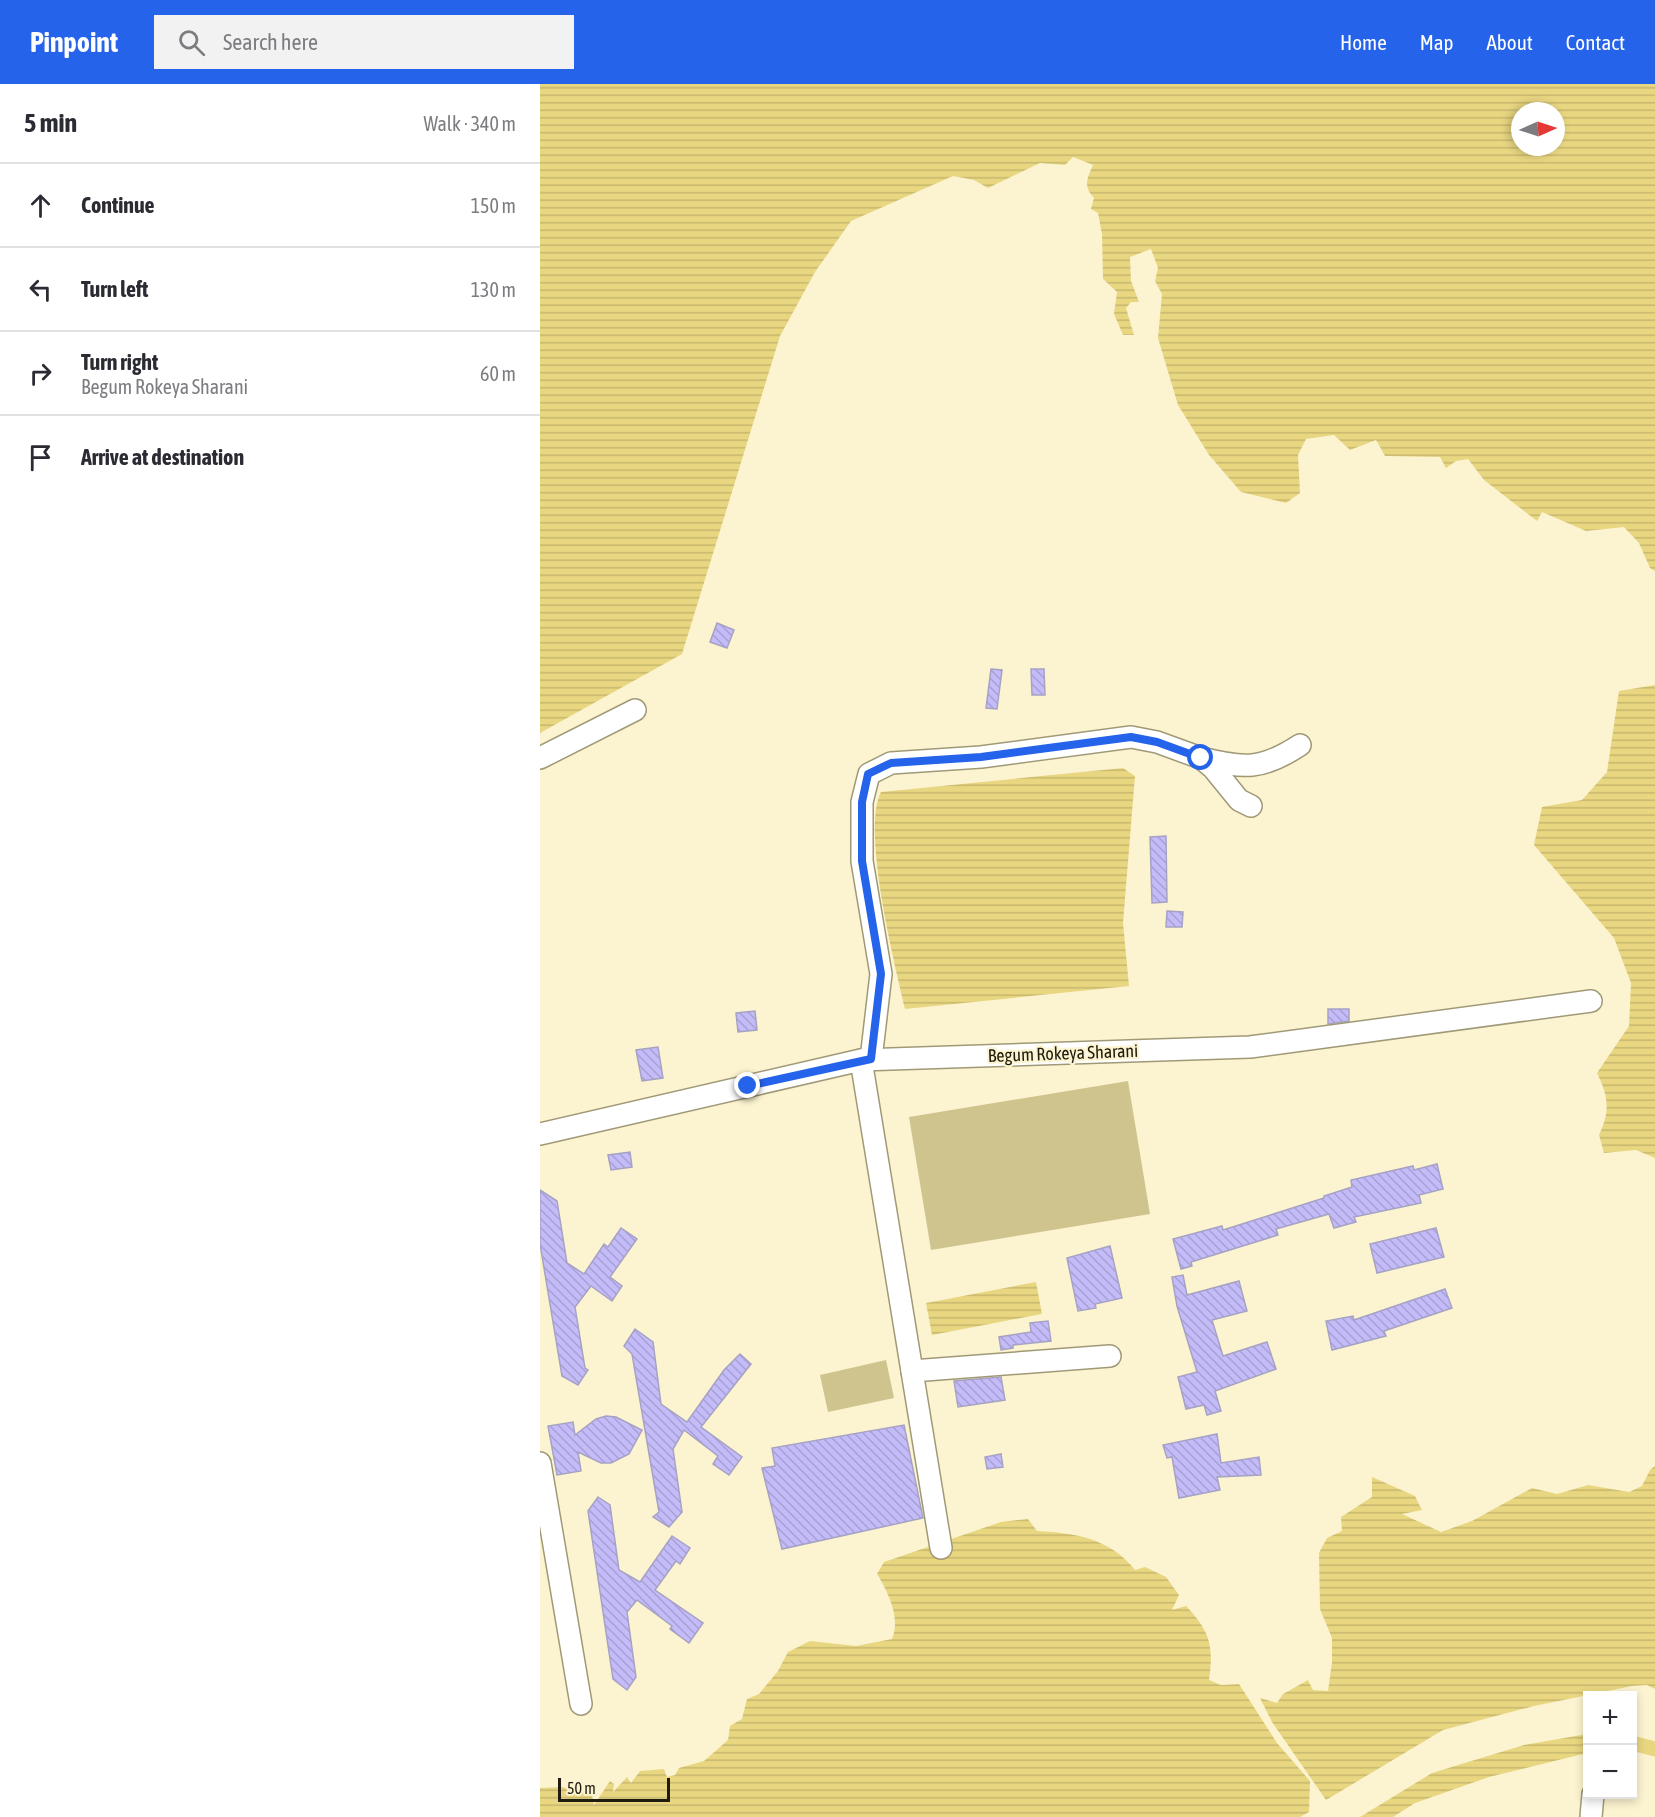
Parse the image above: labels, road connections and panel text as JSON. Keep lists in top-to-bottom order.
{
  "streets": {
    "street": ["Begum Rokeya Sharani"]
  },
  "scale_bar": "50 m",
  "north": "right",
  "page": {
    "header": "Pinpoint",
    "search": "Search here",
    "nav": [
      "Home",
      "Map",
      "About",
      "Contact"
    ],
    "heading": ["5 min", "Walk · 340 m"],
    "list": [
      ["Continue", "150 m"],
      ["Turn left", "130 m"],
      ["Turn right", "Begum Rokeya Sharani", "60 m"],
      "Arrive at destination"
    ],
    "map_buttons": ["+", "−"],
    "scale": "50 m"
  }
}
